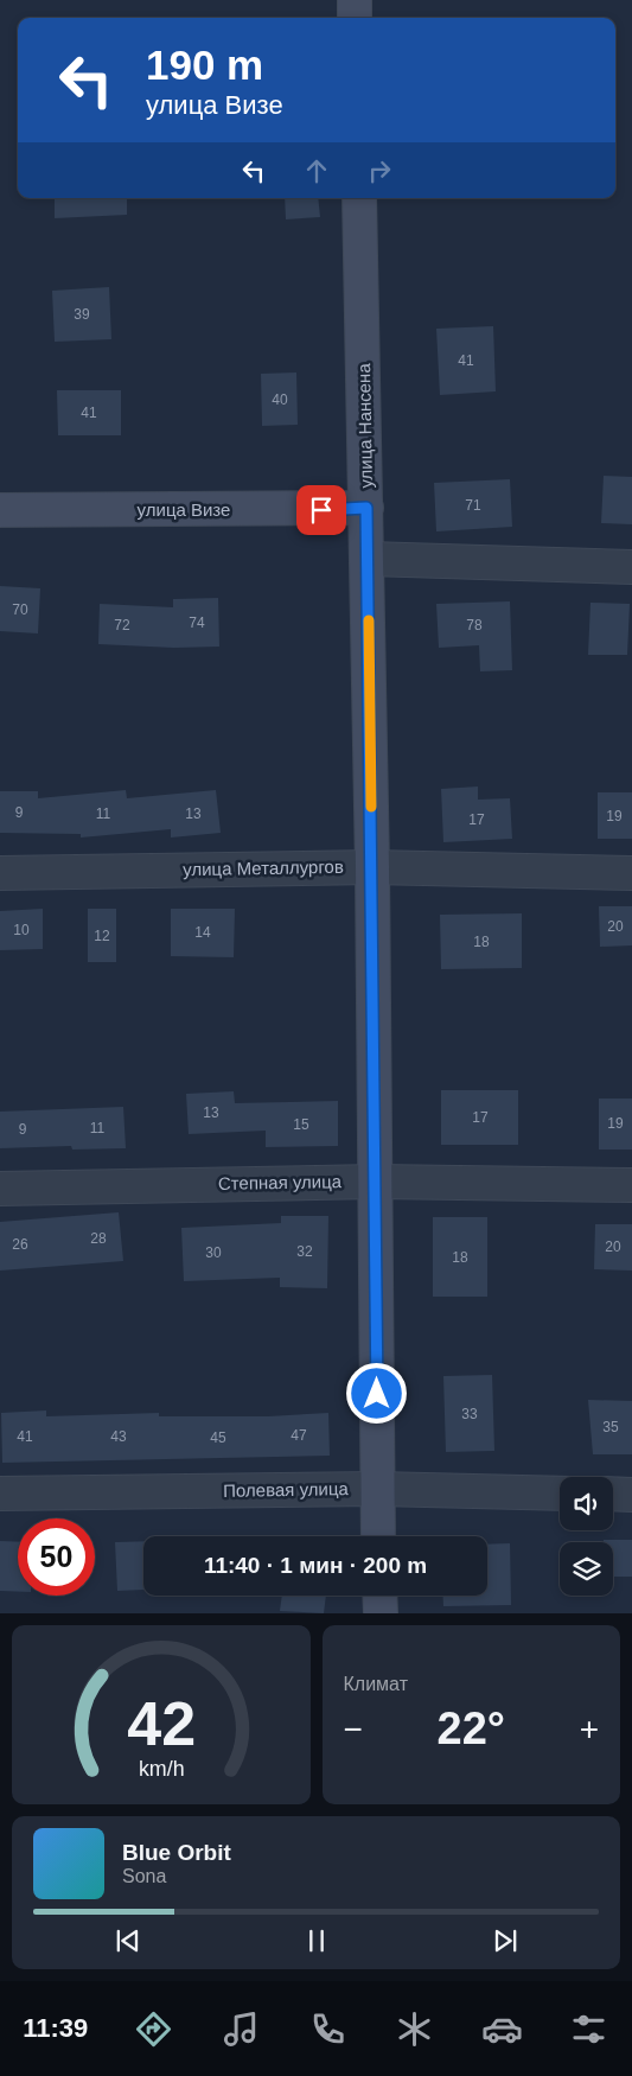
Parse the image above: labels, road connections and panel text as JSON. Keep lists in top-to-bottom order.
{
  "streets": {
    "main road": ["улица Нансена", "улица Визе"],
    "street": ["улица Металлургов", "Степная улица", "Полевая улица"]
  },
  "crossings": [
    ["улица Нансена", "улица Визе"],
    ["улица Нансена", "улица Металлургов"],
    ["улица Нансена", "Степная улица"],
    ["улица Нансена", "Полевая улица"]
  ],
  "house_numbers": [
    "39",
    "41",
    "40",
    "41",
    "71",
    "70",
    "74",
    "72",
    "78",
    "9",
    "11",
    "13",
    "19",
    "17",
    "20",
    "10",
    "14",
    "12",
    "18",
    "13",
    "17",
    "19",
    "15",
    "11",
    "9",
    "28",
    "26",
    "20",
    "32",
    "30",
    "18",
    "33",
    "35",
    "47",
    "41",
    "43",
    "45"
  ],
  "page": {
    "turn": ["190 m", "улица Визе"],
    "limit": "50",
    "trip": "11:40 · 1 мин · 200 m",
    "tile": "Климат",
    "heat": ["−", "22°", "+"],
    "song": ["Blue Orbit", "Sona"],
    "tabs": "11:39",
    "gauge": ["42", "km/h"]
  }
}
